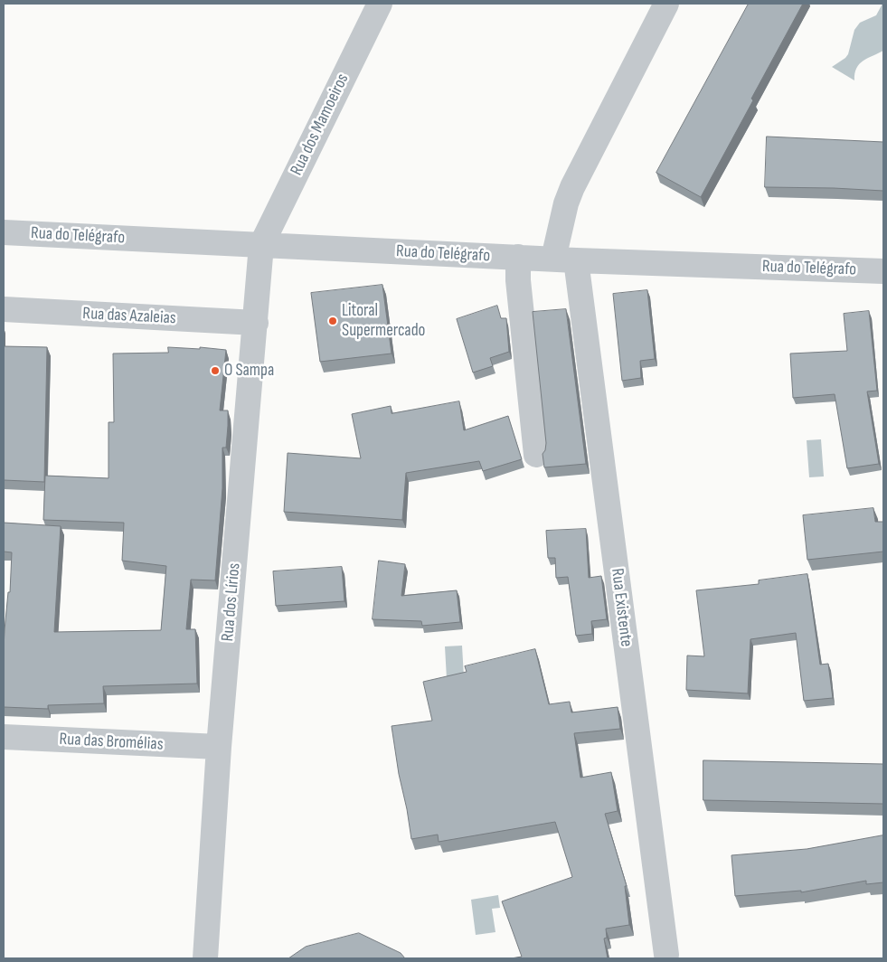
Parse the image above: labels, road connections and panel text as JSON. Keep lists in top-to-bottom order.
{
  "streets": {
    "street": [
      "Rua dos Mamoeiros",
      "Rua do Telégrafo",
      "Rua das Azaleias",
      "Rua dos Lírios",
      "Rua Existente",
      "Rua das Bromélias"
    ]
  },
  "crossings": [
    ["Rua dos Mamoeiros", "Rua do Telégrafo"],
    ["Rua dos Mamoeiros", "Rua dos Lírios"],
    ["Rua do Telégrafo", "Rua dos Lírios"],
    ["Rua do Telégrafo", "Rua Existente"],
    ["Rua das Azaleias", "Rua dos Lírios"],
    ["Rua dos Lírios", "Rua das Bromélias"]
  ],
  "places": ["Litoral Supermercado", "O Sampa"]
}
